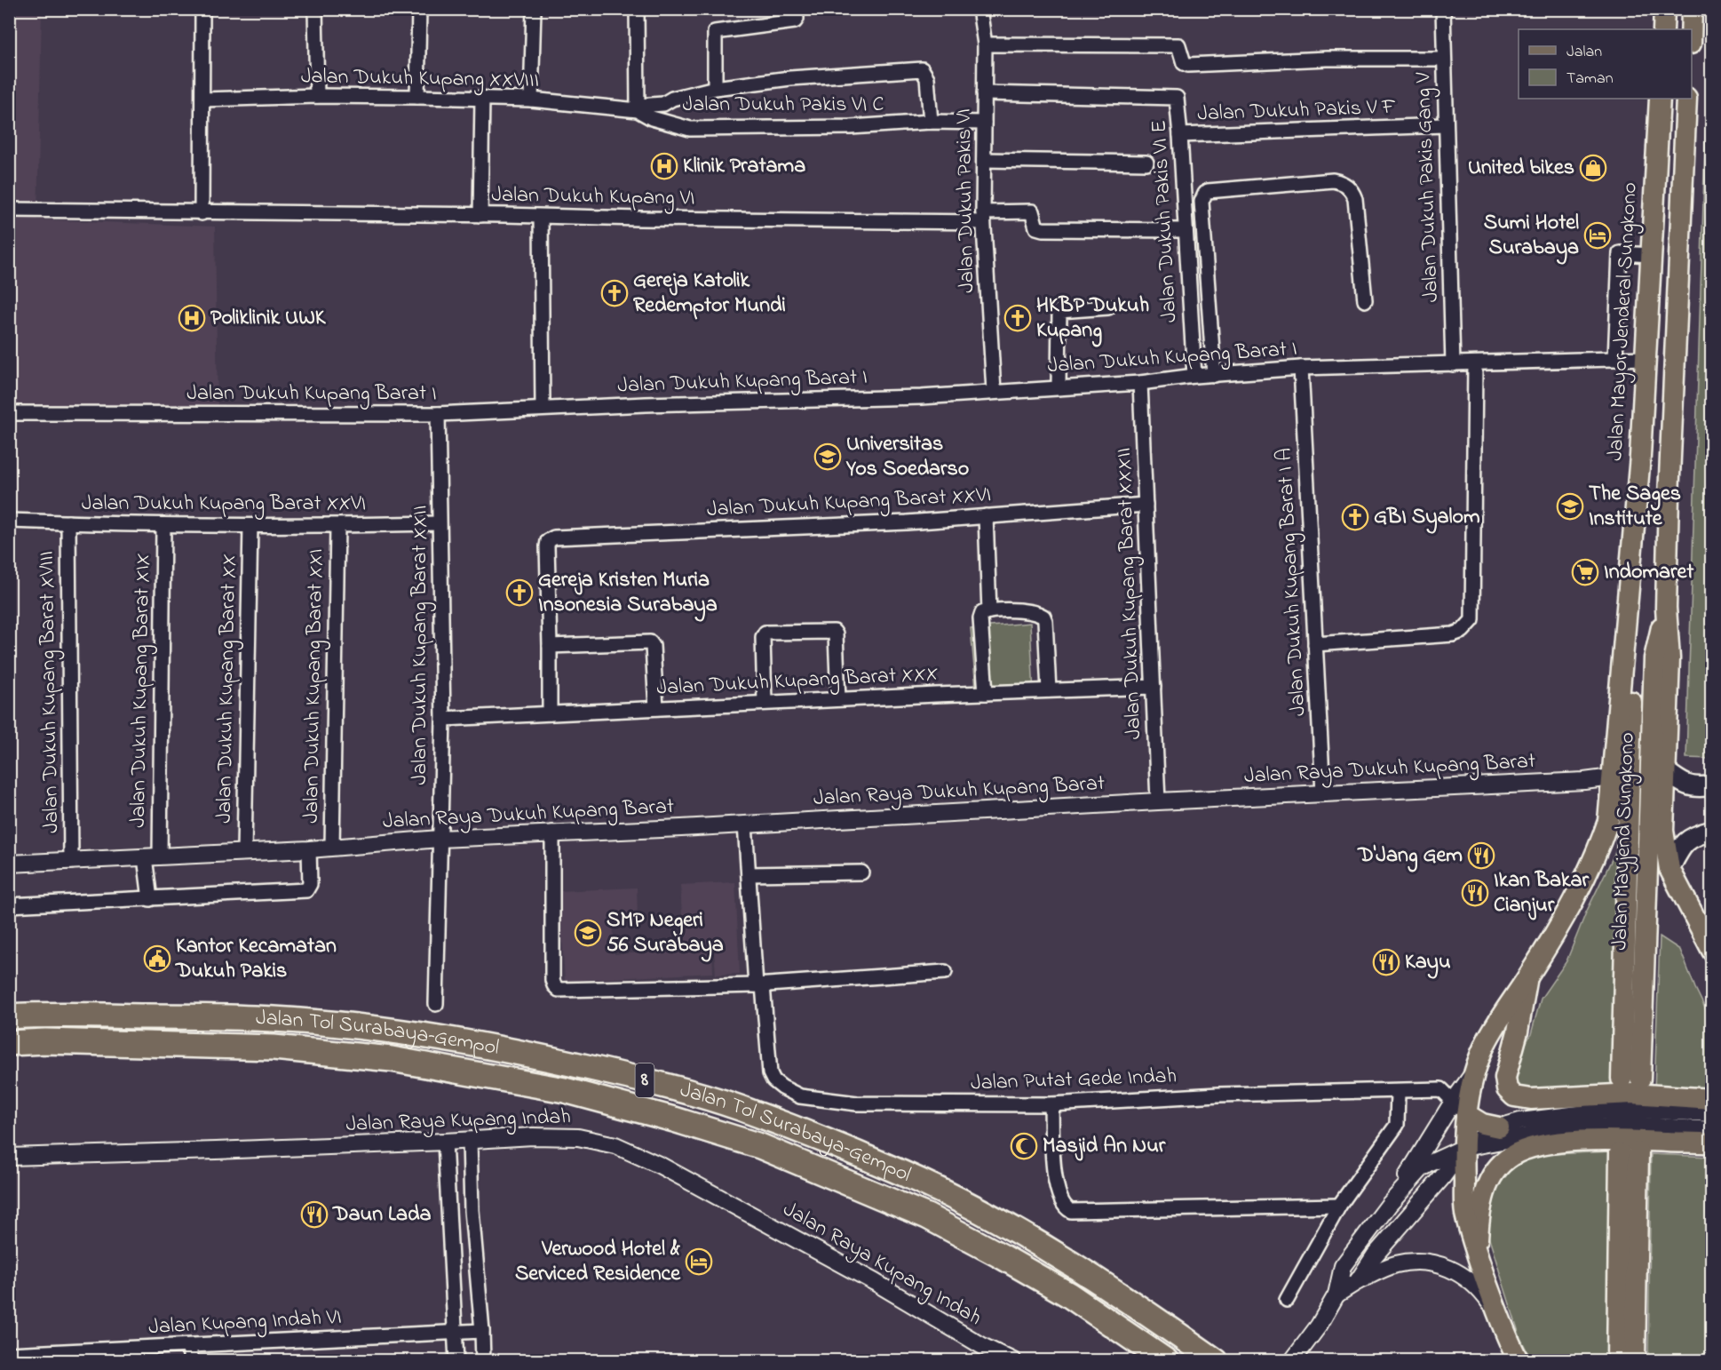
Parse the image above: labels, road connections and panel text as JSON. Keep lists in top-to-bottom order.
{
  "streets": {
    "highway": ["Jalan Tol Surabaya–Gempol", "8"],
    "main road": ["Jalan Mayor Jenderal Sungkono", "Jalan Mayjend Sungkono"],
    "street": [
      "Jalan Dukuh Kupang XXVIII",
      "Jalan Dukuh Pakis VI C",
      "Jalan Dukuh Pakis V F",
      "Jalan Dukuh Pakis Gang V",
      "Jalan Dukuh Kupang VI",
      "Jalan Dukuh Pakis VI",
      "Jalan Dukuh Pakis VI E",
      "Jalan Dukuh Kupang Barat I",
      "Jalan Dukuh Kupang Barat XXVI",
      "Jalan Dukuh Kupang Barat I A",
      "Jalan Dukuh Kupang Barat XXXII",
      "Jalan Dukuh Kupang Barat XXII",
      "Jalan Dukuh Kupang Barat XXX",
      "Jalan Dukuh Kupang Barat XXI",
      "Jalan Dukuh Kupang Barat XX",
      "Jalan Dukuh Kupang Barat XIX",
      "Jalan Dukuh Kupang Barat XVIII",
      "Jalan Raya Dukuh Kupang Barat",
      "Jalan Putat Gede Indah",
      "Jalan Raya Kupang Indah",
      "Jalan Kupang Indah VI"
    ]
  },
  "crossings": [
    ["Jalan Dukuh Kupang XXVIII", "Jalan Dukuh Pakis VI C"],
    ["Jalan Dukuh Pakis VI C", "Jalan Dukuh Pakis VI"],
    ["Jalan Dukuh Pakis V F", "Jalan Dukuh Pakis Gang V"],
    ["Jalan Dukuh Pakis V F", "Jalan Dukuh Pakis VI E"],
    ["Jalan Dukuh Pakis Gang V", "Jalan Dukuh Kupang Barat I"],
    ["Jalan Dukuh Kupang VI", "Jalan Dukuh Pakis VI"],
    ["Jalan Dukuh Kupang VI", "Jalan Dukuh Pakis VI E"],
    ["Jalan Dukuh Pakis VI", "Jalan Dukuh Pakis VI E"],
    ["Jalan Dukuh Pakis VI", "Jalan Dukuh Kupang Barat I"],
    ["Jalan Dukuh Pakis VI E", "Jalan Dukuh Kupang Barat I"],
    ["Jalan Mayor Jenderal Sungkono", "Jalan Dukuh Kupang Barat I"],
    ["Jalan Mayor Jenderal Sungkono", "Jalan Mayjend Sungkono"],
    ["Jalan Dukuh Kupang Barat I", "Jalan Dukuh Kupang Barat I A"],
    ["Jalan Dukuh Kupang Barat I", "Jalan Dukuh Kupang Barat XXXII"],
    ["Jalan Dukuh Kupang Barat I", "Jalan Dukuh Kupang Barat XXII"],
    ["Jalan Dukuh Kupang Barat XXVI", "Jalan Dukuh Kupang Barat XXXII"],
    ["Jalan Dukuh Kupang Barat XXVI", "Jalan Dukuh Kupang Barat XXII"],
    ["Jalan Dukuh Kupang Barat XXVI", "Jalan Dukuh Kupang Barat XXI"],
    ["Jalan Dukuh Kupang Barat XXVI", "Jalan Dukuh Kupang Barat XX"],
    ["Jalan Dukuh Kupang Barat XXVI", "Jalan Dukuh Kupang Barat XIX"],
    ["Jalan Dukuh Kupang Barat XXVI", "Jalan Dukuh Kupang Barat XVIII"],
    ["Jalan Dukuh Kupang Barat I A", "Jalan Raya Dukuh Kupang Barat"],
    ["Jalan Dukuh Kupang Barat XXXII", "Jalan Dukuh Kupang Barat XXX"],
    ["Jalan Dukuh Kupang Barat XXXII", "Jalan Raya Dukuh Kupang Barat"],
    ["Jalan Dukuh Kupang Barat XXII", "Jalan Dukuh Kupang Barat XXX"],
    ["Jalan Dukuh Kupang Barat XXII", "Jalan Raya Dukuh Kupang Barat"],
    ["Jalan Dukuh Kupang Barat XXI", "Jalan Raya Dukuh Kupang Barat"],
    ["Jalan Dukuh Kupang Barat XX", "Jalan Raya Dukuh Kupang Barat"],
    ["Jalan Dukuh Kupang Barat XIX", "Jalan Raya Dukuh Kupang Barat"],
    ["Jalan Dukuh Kupang Barat XVIII", "Jalan Raya Dukuh Kupang Barat"],
    ["Jalan Raya Dukuh Kupang Barat", "Jalan Putat Gede Indah"]
  ],
  "places": {
    "hospital": ["Klinik Pratama", "Poliklinik UWK"],
    "shop": ["United bikes"],
    "hotel": ["Sumi Hotel Surabaya", "Verwood Hotel & Serviced Residence"],
    "church": [
      "Gereja Katolik Redemptor Mundi",
      "HKBP Dukuh Kupang",
      "GBI Syalom",
      "Gereja Kristen Muria Insonesia Surabaya"
    ],
    "school or university": ["Universitas Yos Soedarso", "The Sages Institute", "SMP Negeri 56 Surabaya"],
    "supermarket": ["Indomaret"],
    "restaurant": [
      "D'Jang Gem",
      "Ikan Bakar Cianjur",
      "Kayu",
      "Daun Lada"
    ],
    "public building": ["Kantor Kecamatan Dukuh Pakis"],
    "mosque": ["Masjid An Nur"]
  },
  "legend": ["Jalan", "Taman"]
}
